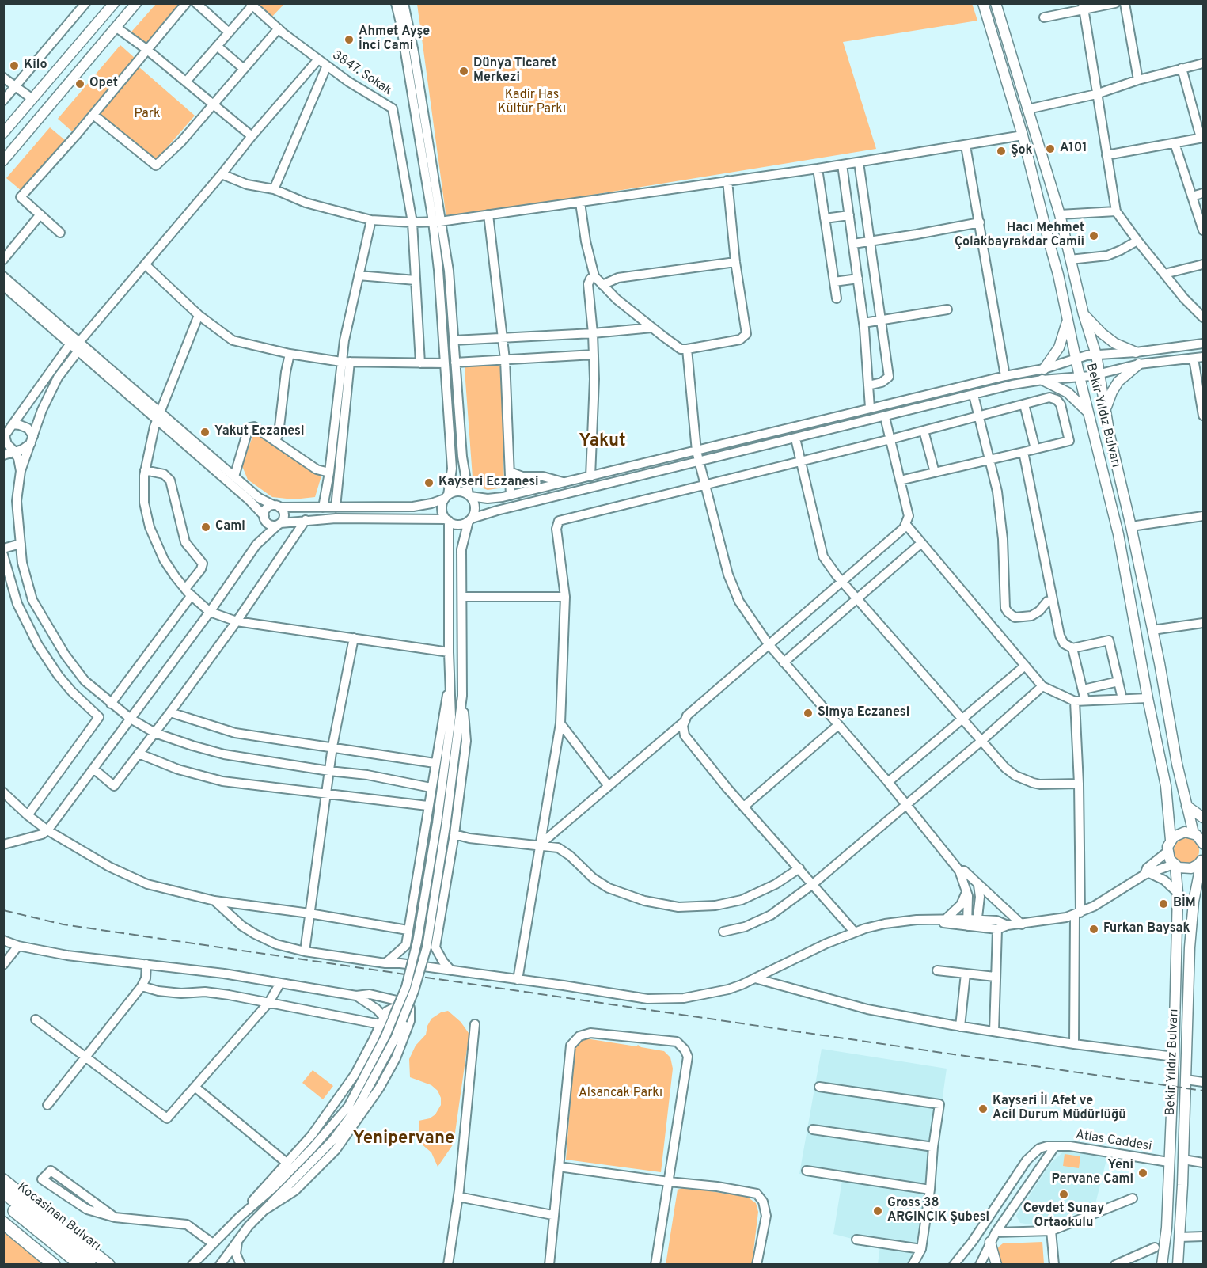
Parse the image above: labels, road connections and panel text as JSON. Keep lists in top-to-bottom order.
{
  "streets": {
    "highway": ["Kocasinan Bulvarı"],
    "main road": ["Bekir Yıldız Bulvarı"],
    "street": ["3847. Sokak", "Atlas Caddesi"]
  },
  "crossings": [
    ["Bekir Yıldız Bulvarı", "Atlas Caddesi"]
  ],
  "districts": ["Yakut", "Yenipervane"],
  "parks": ["Kadir Has Kültür Parkı", "Park", "Alsancak Parkı"],
  "places": [
    "Ahmet Ayşe İnci Cami",
    "Kilo",
    "Dünya Ticaret Merkezi",
    "Opet",
    "A101",
    "Şok",
    "Hacı Mehmet Çolakbayrakdar Camii",
    "Yakut Eczanesi",
    "Kayseri Eczanesi",
    "Cami",
    "Simya Eczanesi",
    "BİM",
    "Furkan Baysak",
    "Kayseri İl Afet ve Acil Durum Müdürlüğü",
    "Yeni Pervane Cami",
    "Cevdet Sunay Ortaokulu",
    "Gross 38 ARGINCIK Şubesi"
  ]
}
